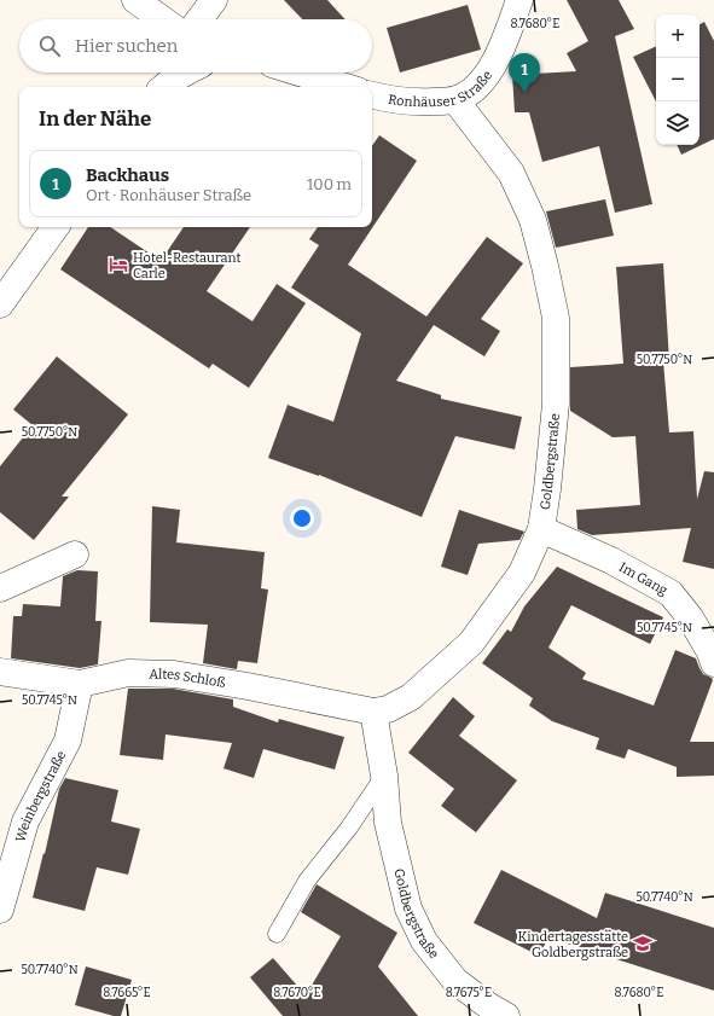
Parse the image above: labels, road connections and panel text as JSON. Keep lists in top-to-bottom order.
{
  "streets": {
    "street": [
      "Ronhäuser Straße",
      "Goldbergstraße",
      "Im Gang",
      "Altes Schloß",
      "Weinbergstraße"
    ]
  },
  "crossings": [
    ["Ronhäuser Straße", "Goldbergstraße"],
    ["Goldbergstraße", "Im Gang"],
    ["Goldbergstraße", "Altes Schloß"],
    ["Altes Schloß", "Weinbergstraße"]
  ],
  "places": {
    "hotel": ["Hotel-Restaurant Carle"],
    "school or university": ["Kindertagesstätte Goldbergstraße"]
  },
  "page": {
    "map_buttons": ["+", "−"],
    "search": "Hier suchen",
    "pins": "1",
    "heading": "In der Nähe",
    "list": [
      {
        "mark": "1",
        "name": "Backhaus",
        "note": "Ort · Ronhäuser Straße",
        "value": "100 m"
      }
    ]
  },
  "coordinates": [
    "8.7680°E",
    "50.7750°N",
    "50.7745°N",
    "50.7740°N",
    "8.7665°E",
    "8.7670°E",
    "8.7675°E"
  ]
}
